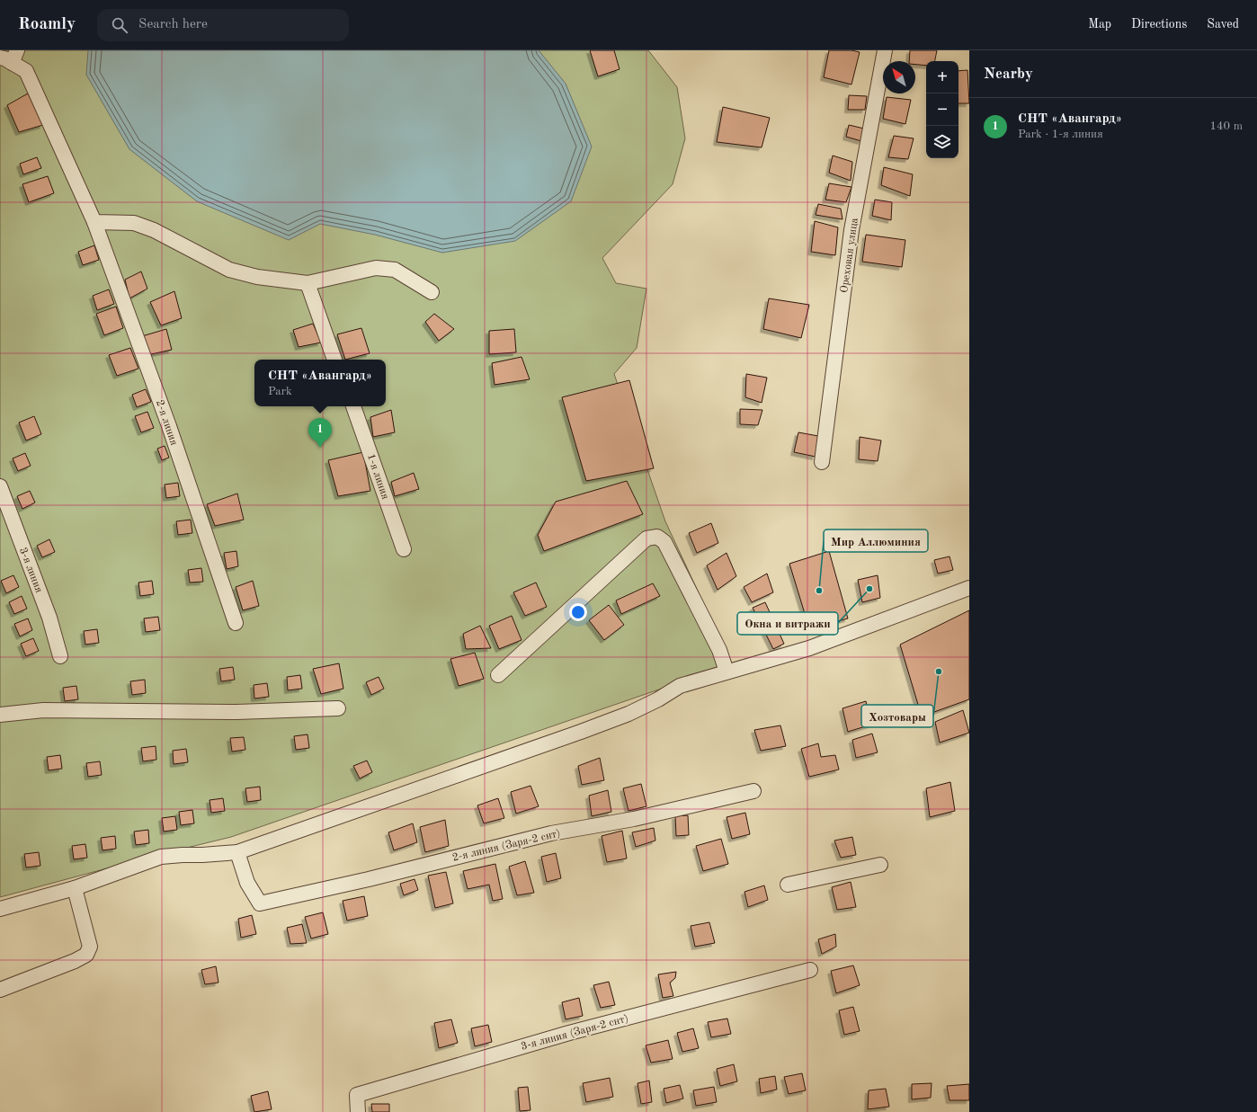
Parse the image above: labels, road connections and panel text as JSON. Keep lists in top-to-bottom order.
{
  "streets": {
    "street": [
      "Ореховая улица",
      "2-я линия",
      "1-я линия",
      "3-я линия",
      "2-я линия (Заря-2 снт)",
      "3-я линия (Заря-2 снт)"
    ]
  },
  "places": ["Окна и витражи", "Мир Аллюминия", "Хозтовары"],
  "north": "top left",
  "page": {
    "header": "Roamly",
    "search": "Search here",
    "nav": ["Map", "Directions", "Saved"],
    "heading": "Nearby",
    "map_buttons": ["+", "−"],
    "list": [
      {
        "mark": "1",
        "name": "СНТ «Авангард»",
        "note": "Park · 1-я линия",
        "value": "140 m"
      }
    ],
    "popup": ["СНТ «Авангард»", "Park"],
    "pins": "1"
  }
}
